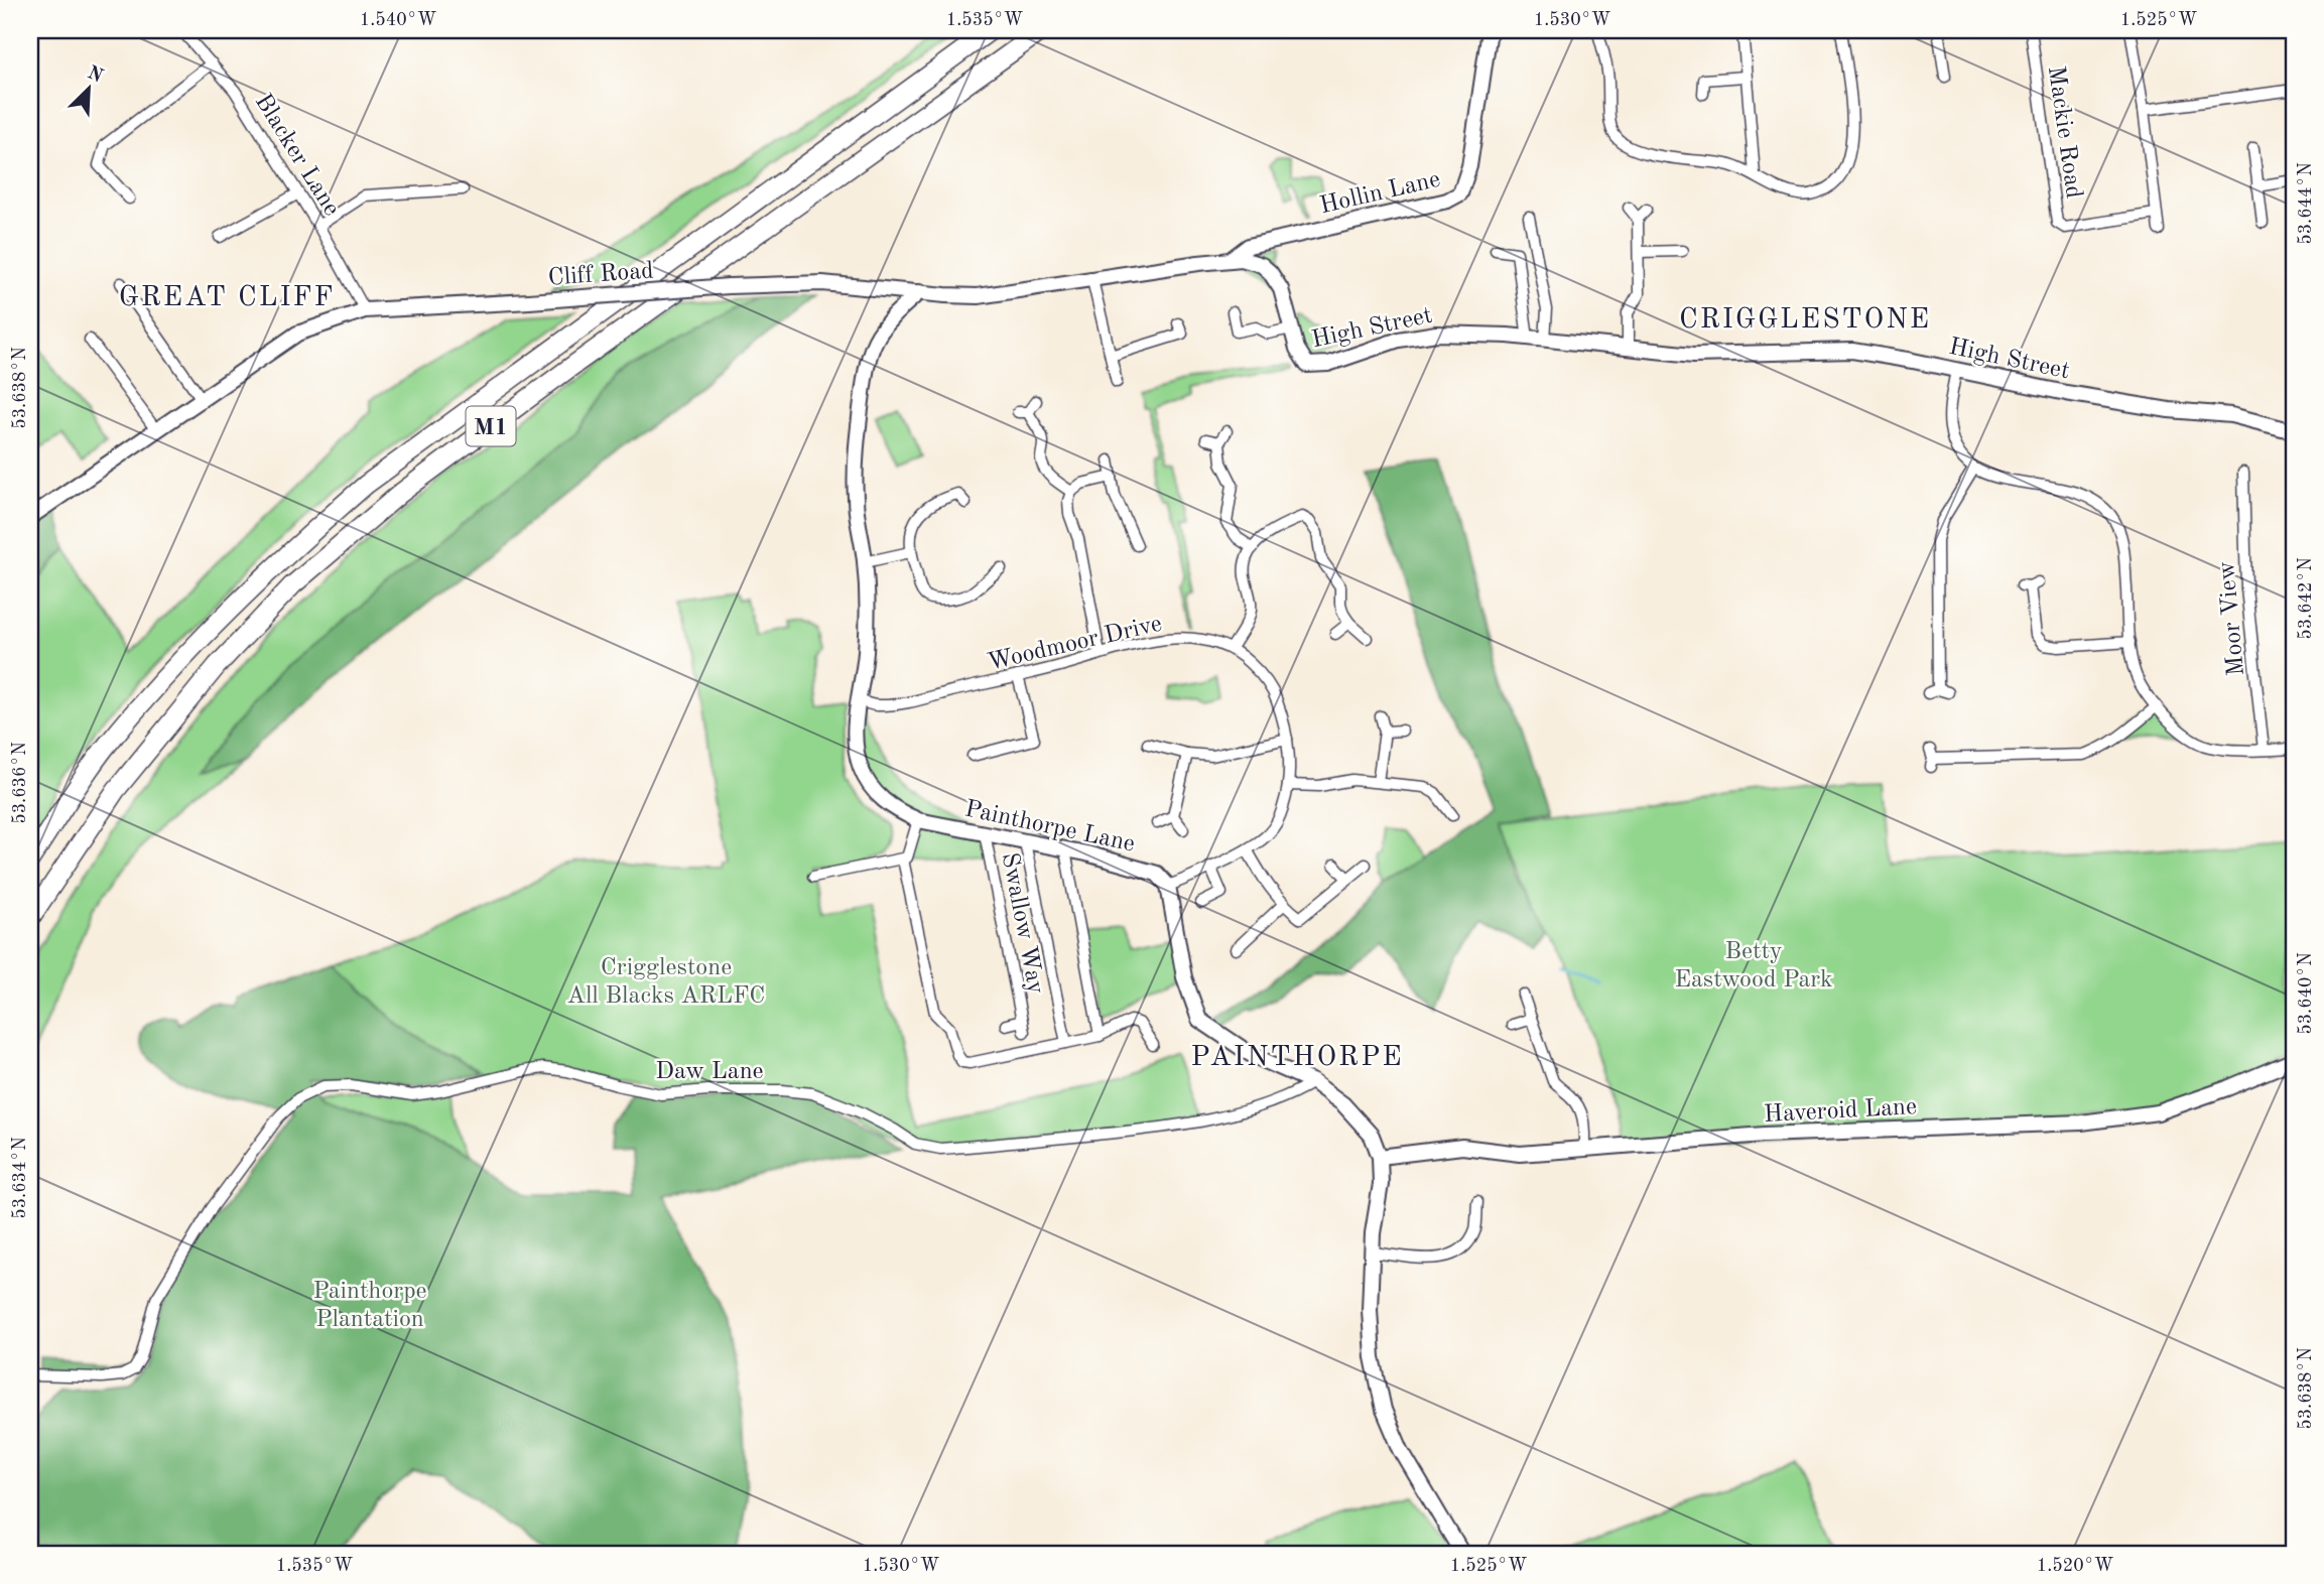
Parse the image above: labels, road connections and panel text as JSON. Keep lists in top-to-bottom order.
{
  "streets": {
    "highway": ["M1"],
    "street": [
      "Mackie Road",
      "Blacker Lane",
      "Hollin Lane",
      "Cliff Road",
      "High Street",
      "Moor View",
      "Woodmoor Drive",
      "Painthorpe Lane",
      "Swallow Way",
      "Daw Lane",
      "Haveroid Lane"
    ]
  },
  "crossings": [
    ["Blacker Lane", "Cliff Road"],
    ["Hollin Lane", "Cliff Road"],
    ["Hollin Lane", "High Street"],
    ["Cliff Road", "High Street"],
    ["Cliff Road", "Painthorpe Lane"],
    ["Woodmoor Drive", "Painthorpe Lane"],
    ["Painthorpe Lane", "Swallow Way"]
  ],
  "districts": ["GREAT CLIFF", "CRIGGLESTONE", "PAINTHORPE"],
  "parks": ["Betty Eastwood Park", "Crigglestone All Blacks ARLFC", "Painthorpe Plantation"],
  "north": "top right",
  "coordinates": [
    "1.540°W",
    "1.535°W",
    "1.530°W",
    "1.525°W",
    "53.644°N",
    "53.638°N",
    "53.642°N",
    "53.636°N",
    "53.640°N",
    "53.634°N",
    "1.520°W"
  ]
}
